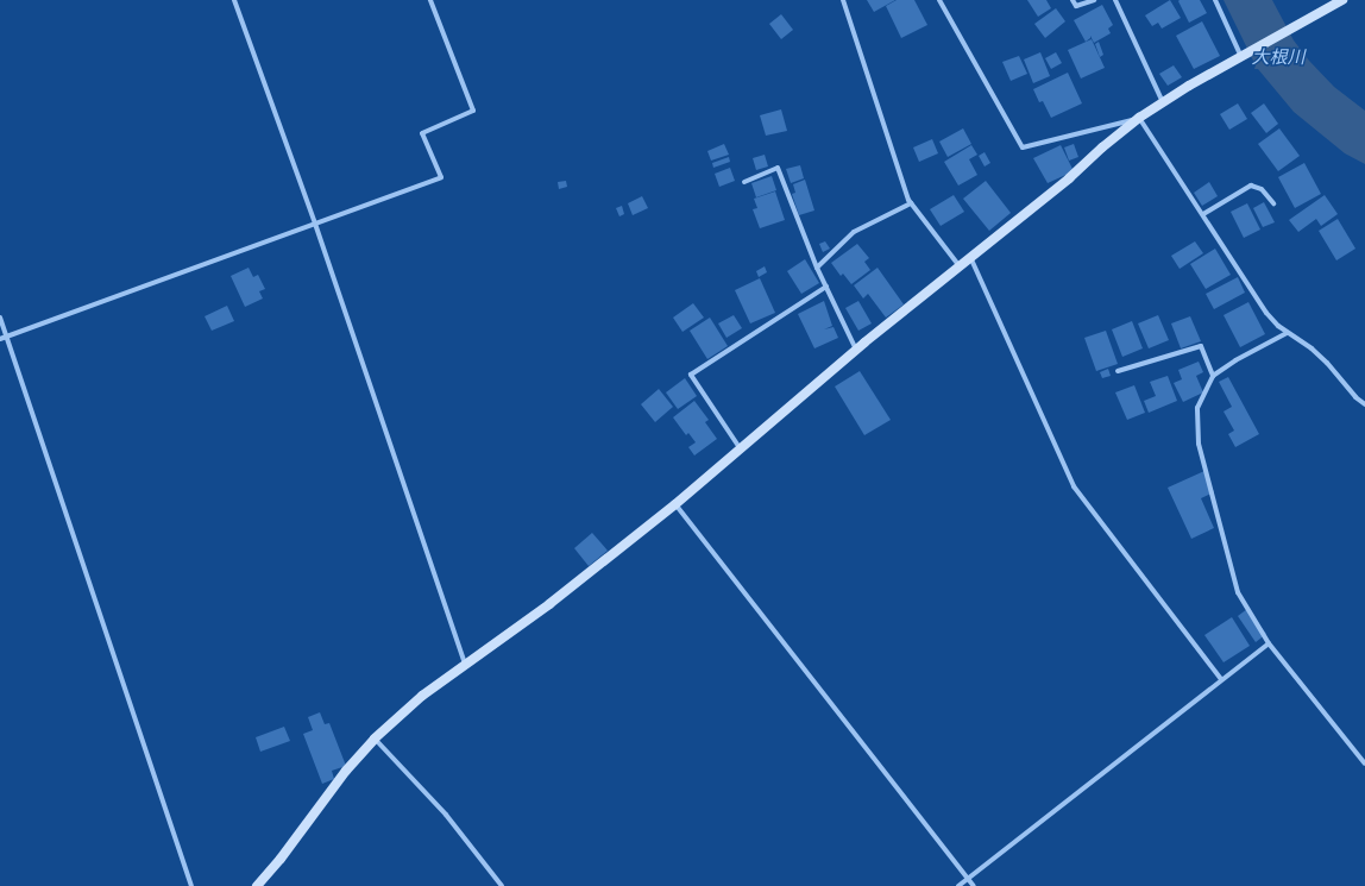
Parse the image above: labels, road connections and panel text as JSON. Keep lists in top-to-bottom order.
{
  "water": ["大根川"]
}
